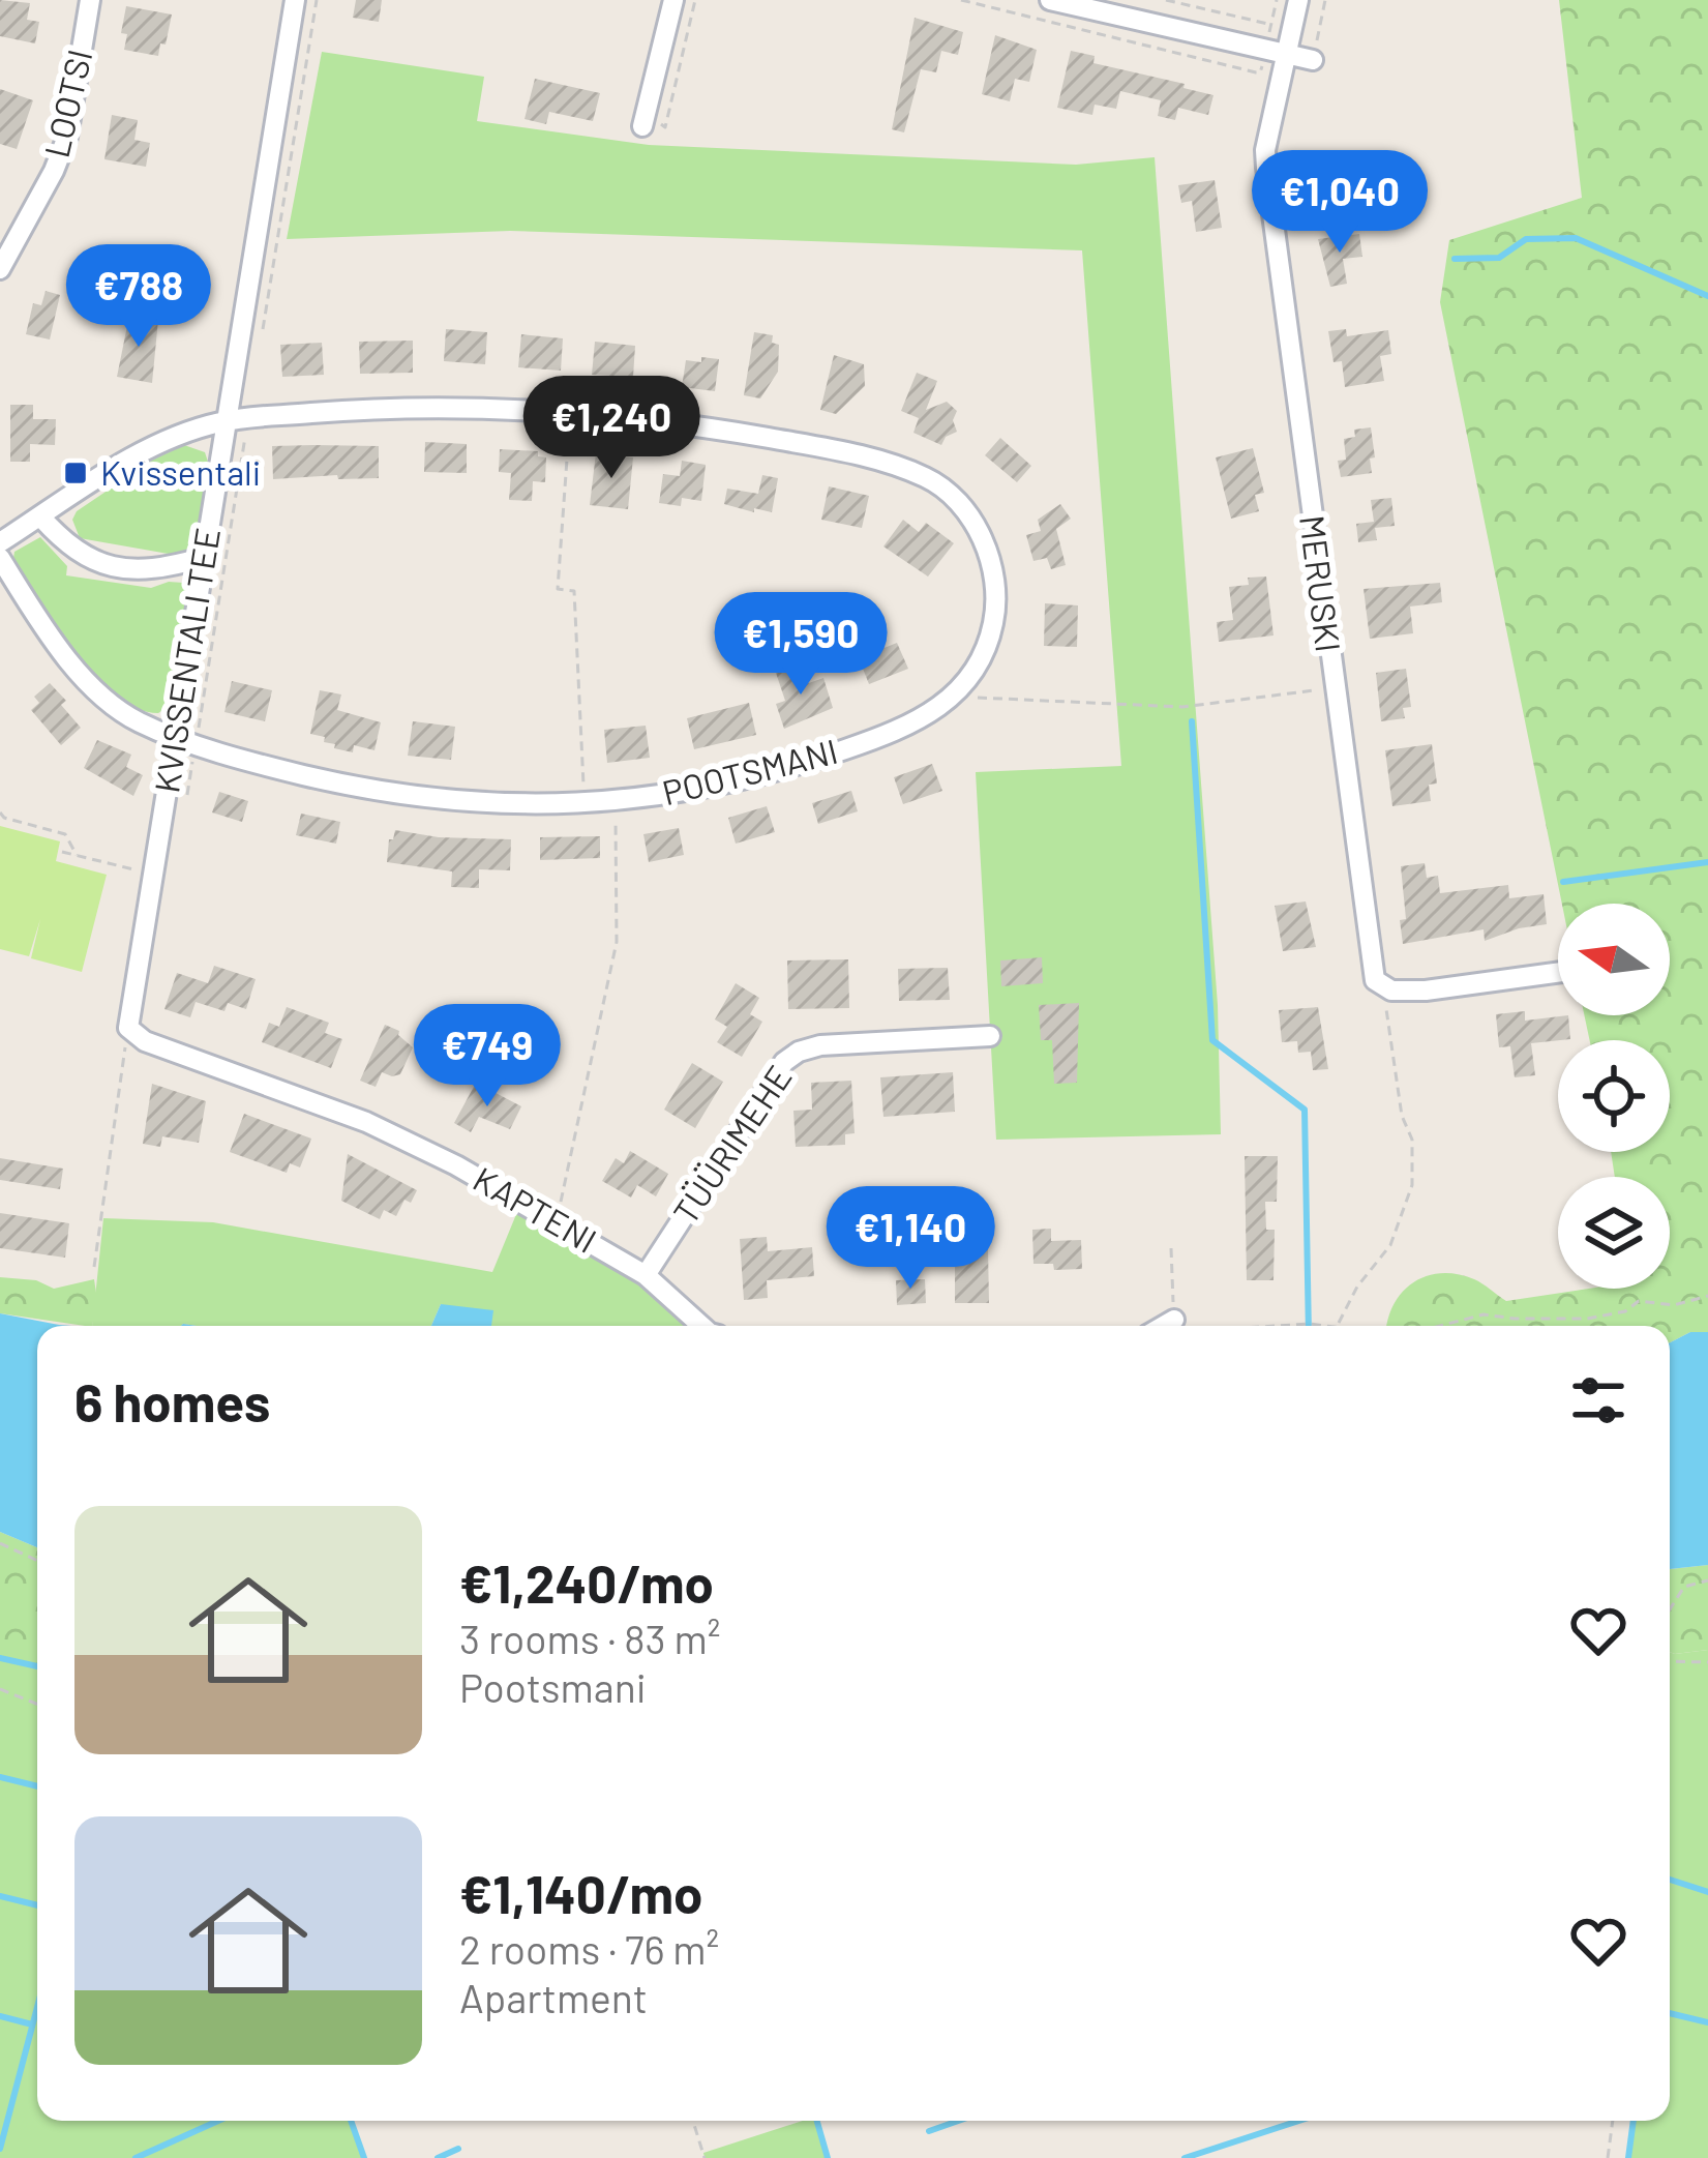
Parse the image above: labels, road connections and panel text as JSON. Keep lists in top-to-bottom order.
{
  "streets": {
    "street": [
      "LOOTSI",
      "MERUSKI",
      "KVISSENTALI TEE",
      "POOTSMANI",
      "TÜÜRIMEHE",
      "KAPTENI"
    ]
  },
  "crossings": [
    ["KVISSENTALI TEE", "POOTSMANI"],
    ["KVISSENTALI TEE", "KAPTENI"],
    ["TÜÜRIMEHE", "KAPTENI"]
  ],
  "places": {
    "transit": ["Kvissentali"]
  },
  "north": "left",
  "page": {
    "price": [
      "€1,040",
      "€788",
      "€1,240",
      "€1,590",
      "€749",
      "€1,140"
    ],
    "heading": "6 homes",
    "list": [
      {
        "name": "€1,240/mo",
        "note": "3 rooms · 83 m² · Pootsmani"
      },
      {
        "name": "€1,140/mo",
        "note": "2 rooms · 76 m² · Apartment"
      }
    ]
  }
}
